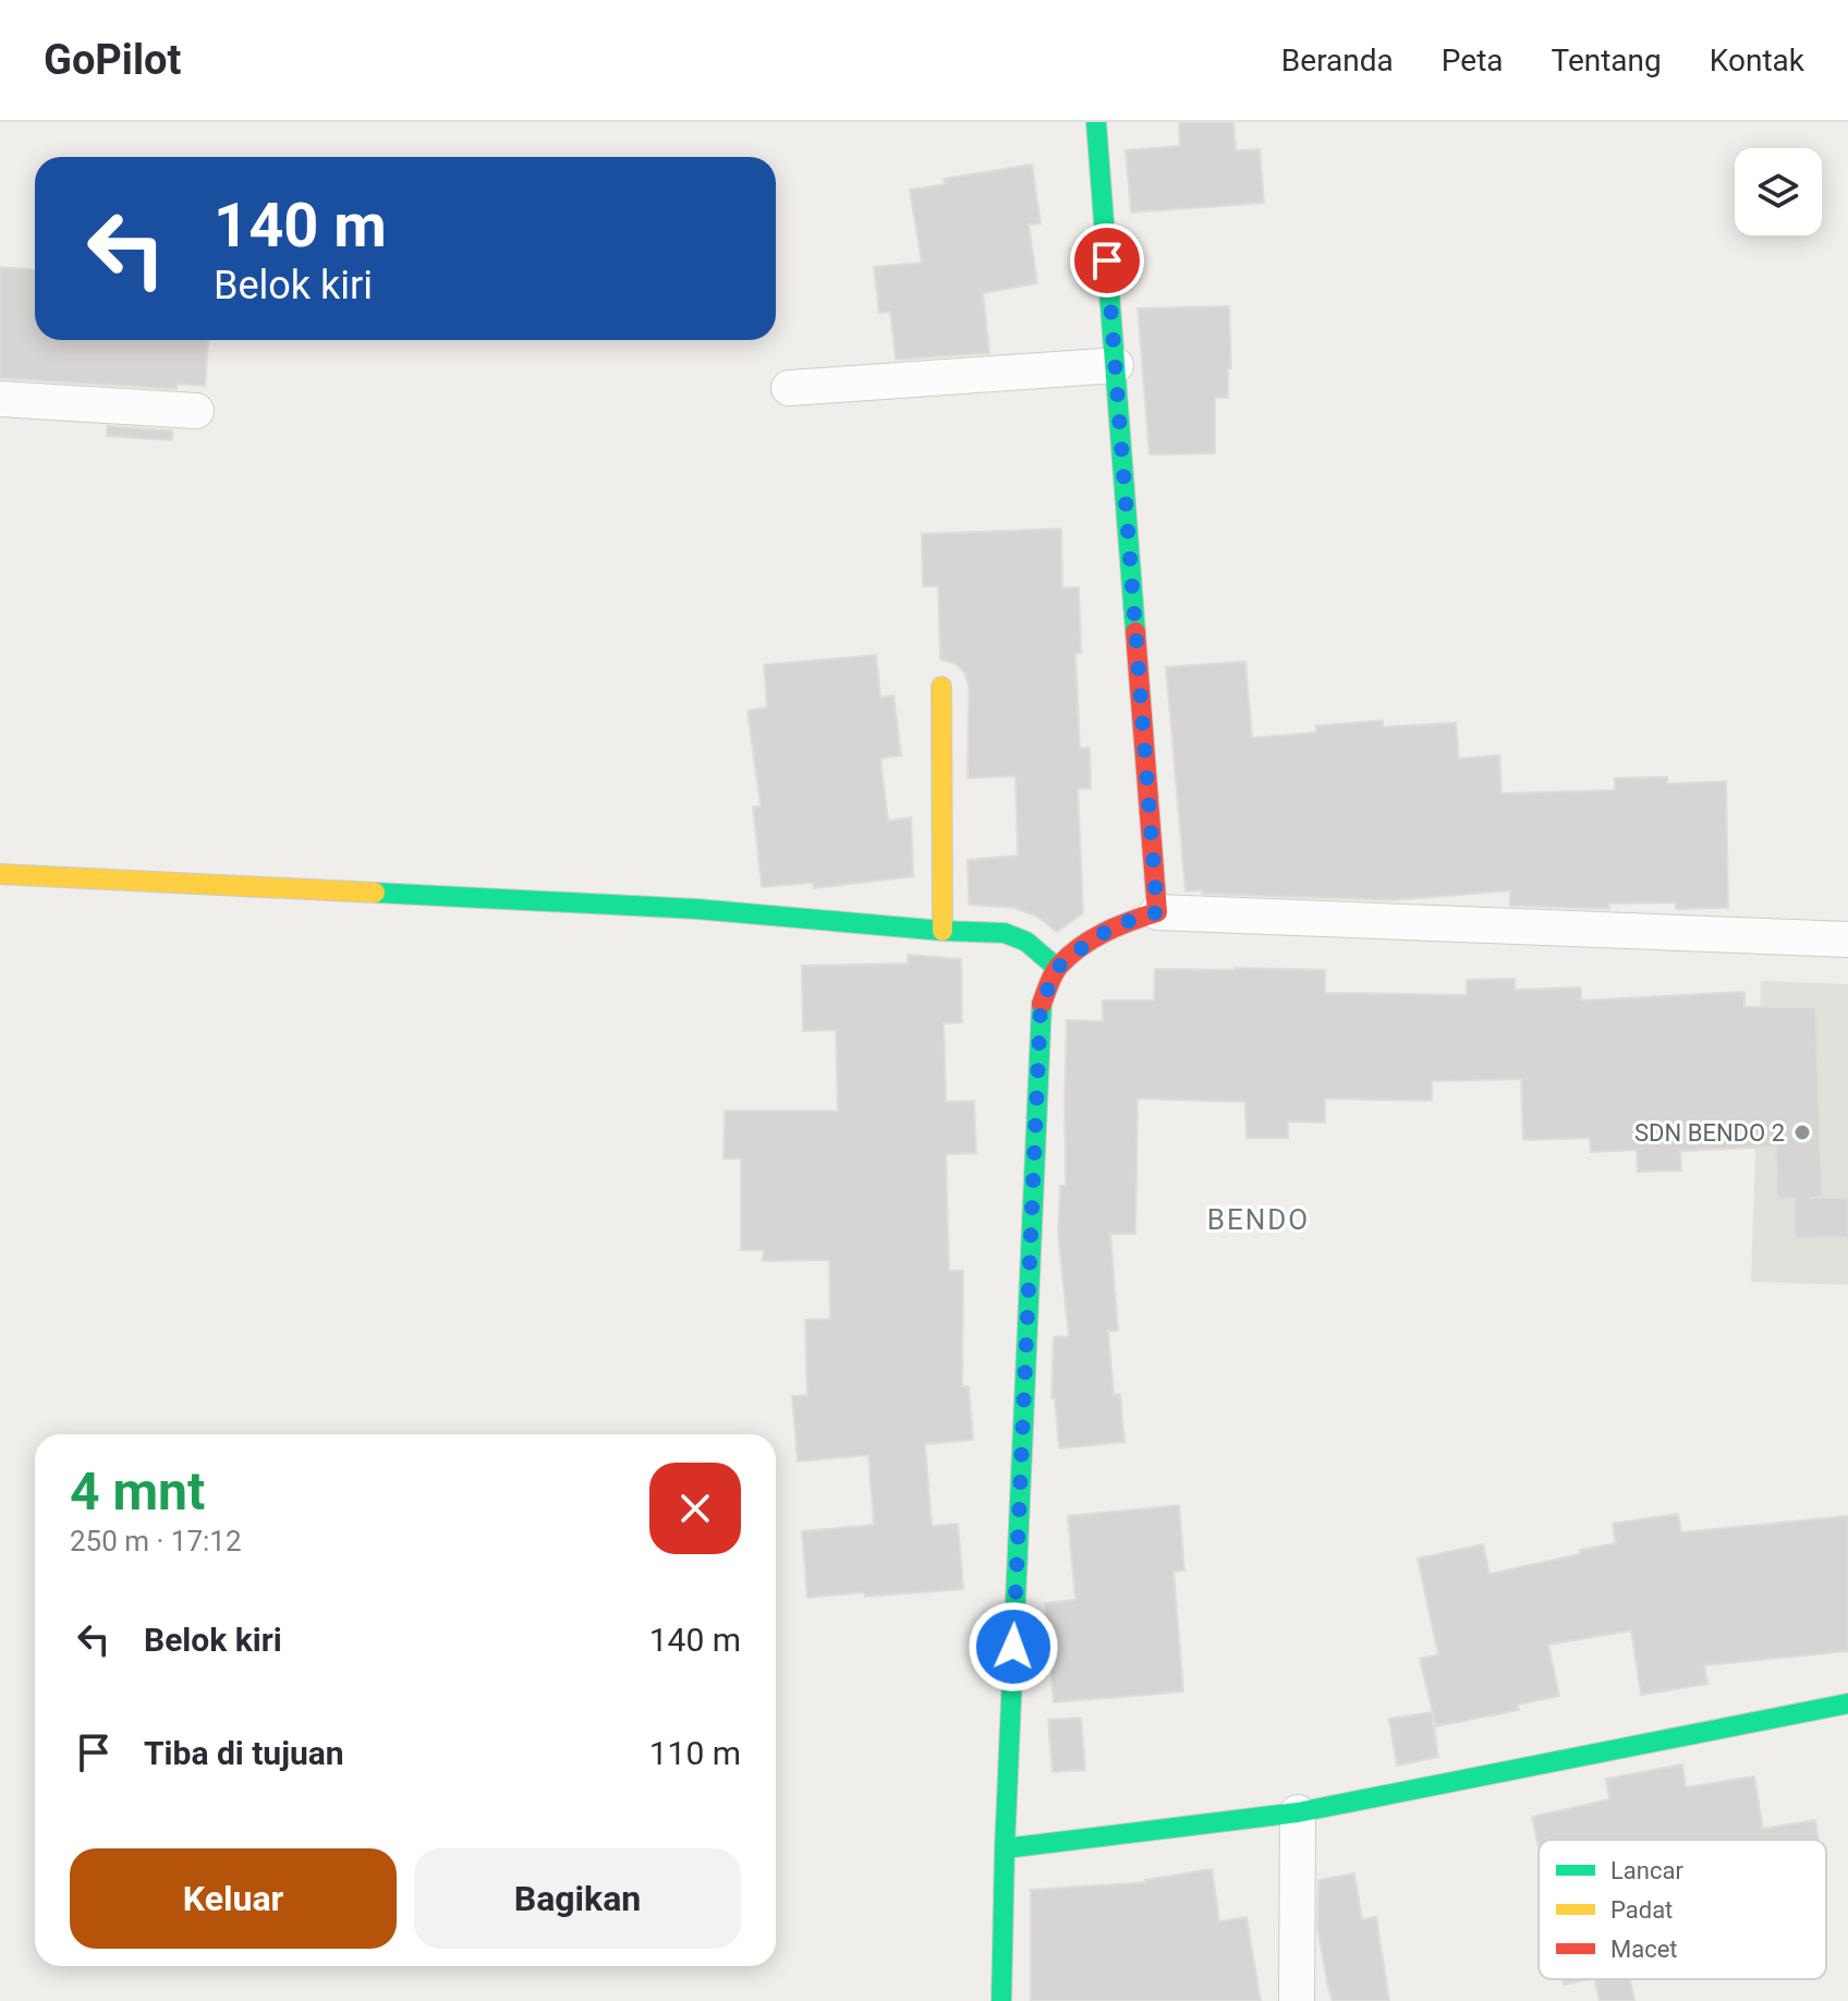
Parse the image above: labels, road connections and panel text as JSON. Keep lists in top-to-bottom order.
{
  "districts": ["BENDO"],
  "places": ["SDN BENDO 2"],
  "legend": ["Lancar", "Padat", "Macet"],
  "page": {
    "header": "GoPilot",
    "nav": [
      "Beranda",
      "Peta",
      "Tentang",
      "Kontak"
    ],
    "turn": ["140 m", "Belok kiri"],
    "heading": ["4 mnt", "250 m · 17:12"],
    "list": [
      {
        "name": "Belok kiri",
        "value": "140 m"
      },
      {
        "name": "Tiba di tujuan",
        "value": "110 m"
      }
    ],
    "buttons": ["Keluar", "Bagikan"]
  }
}
